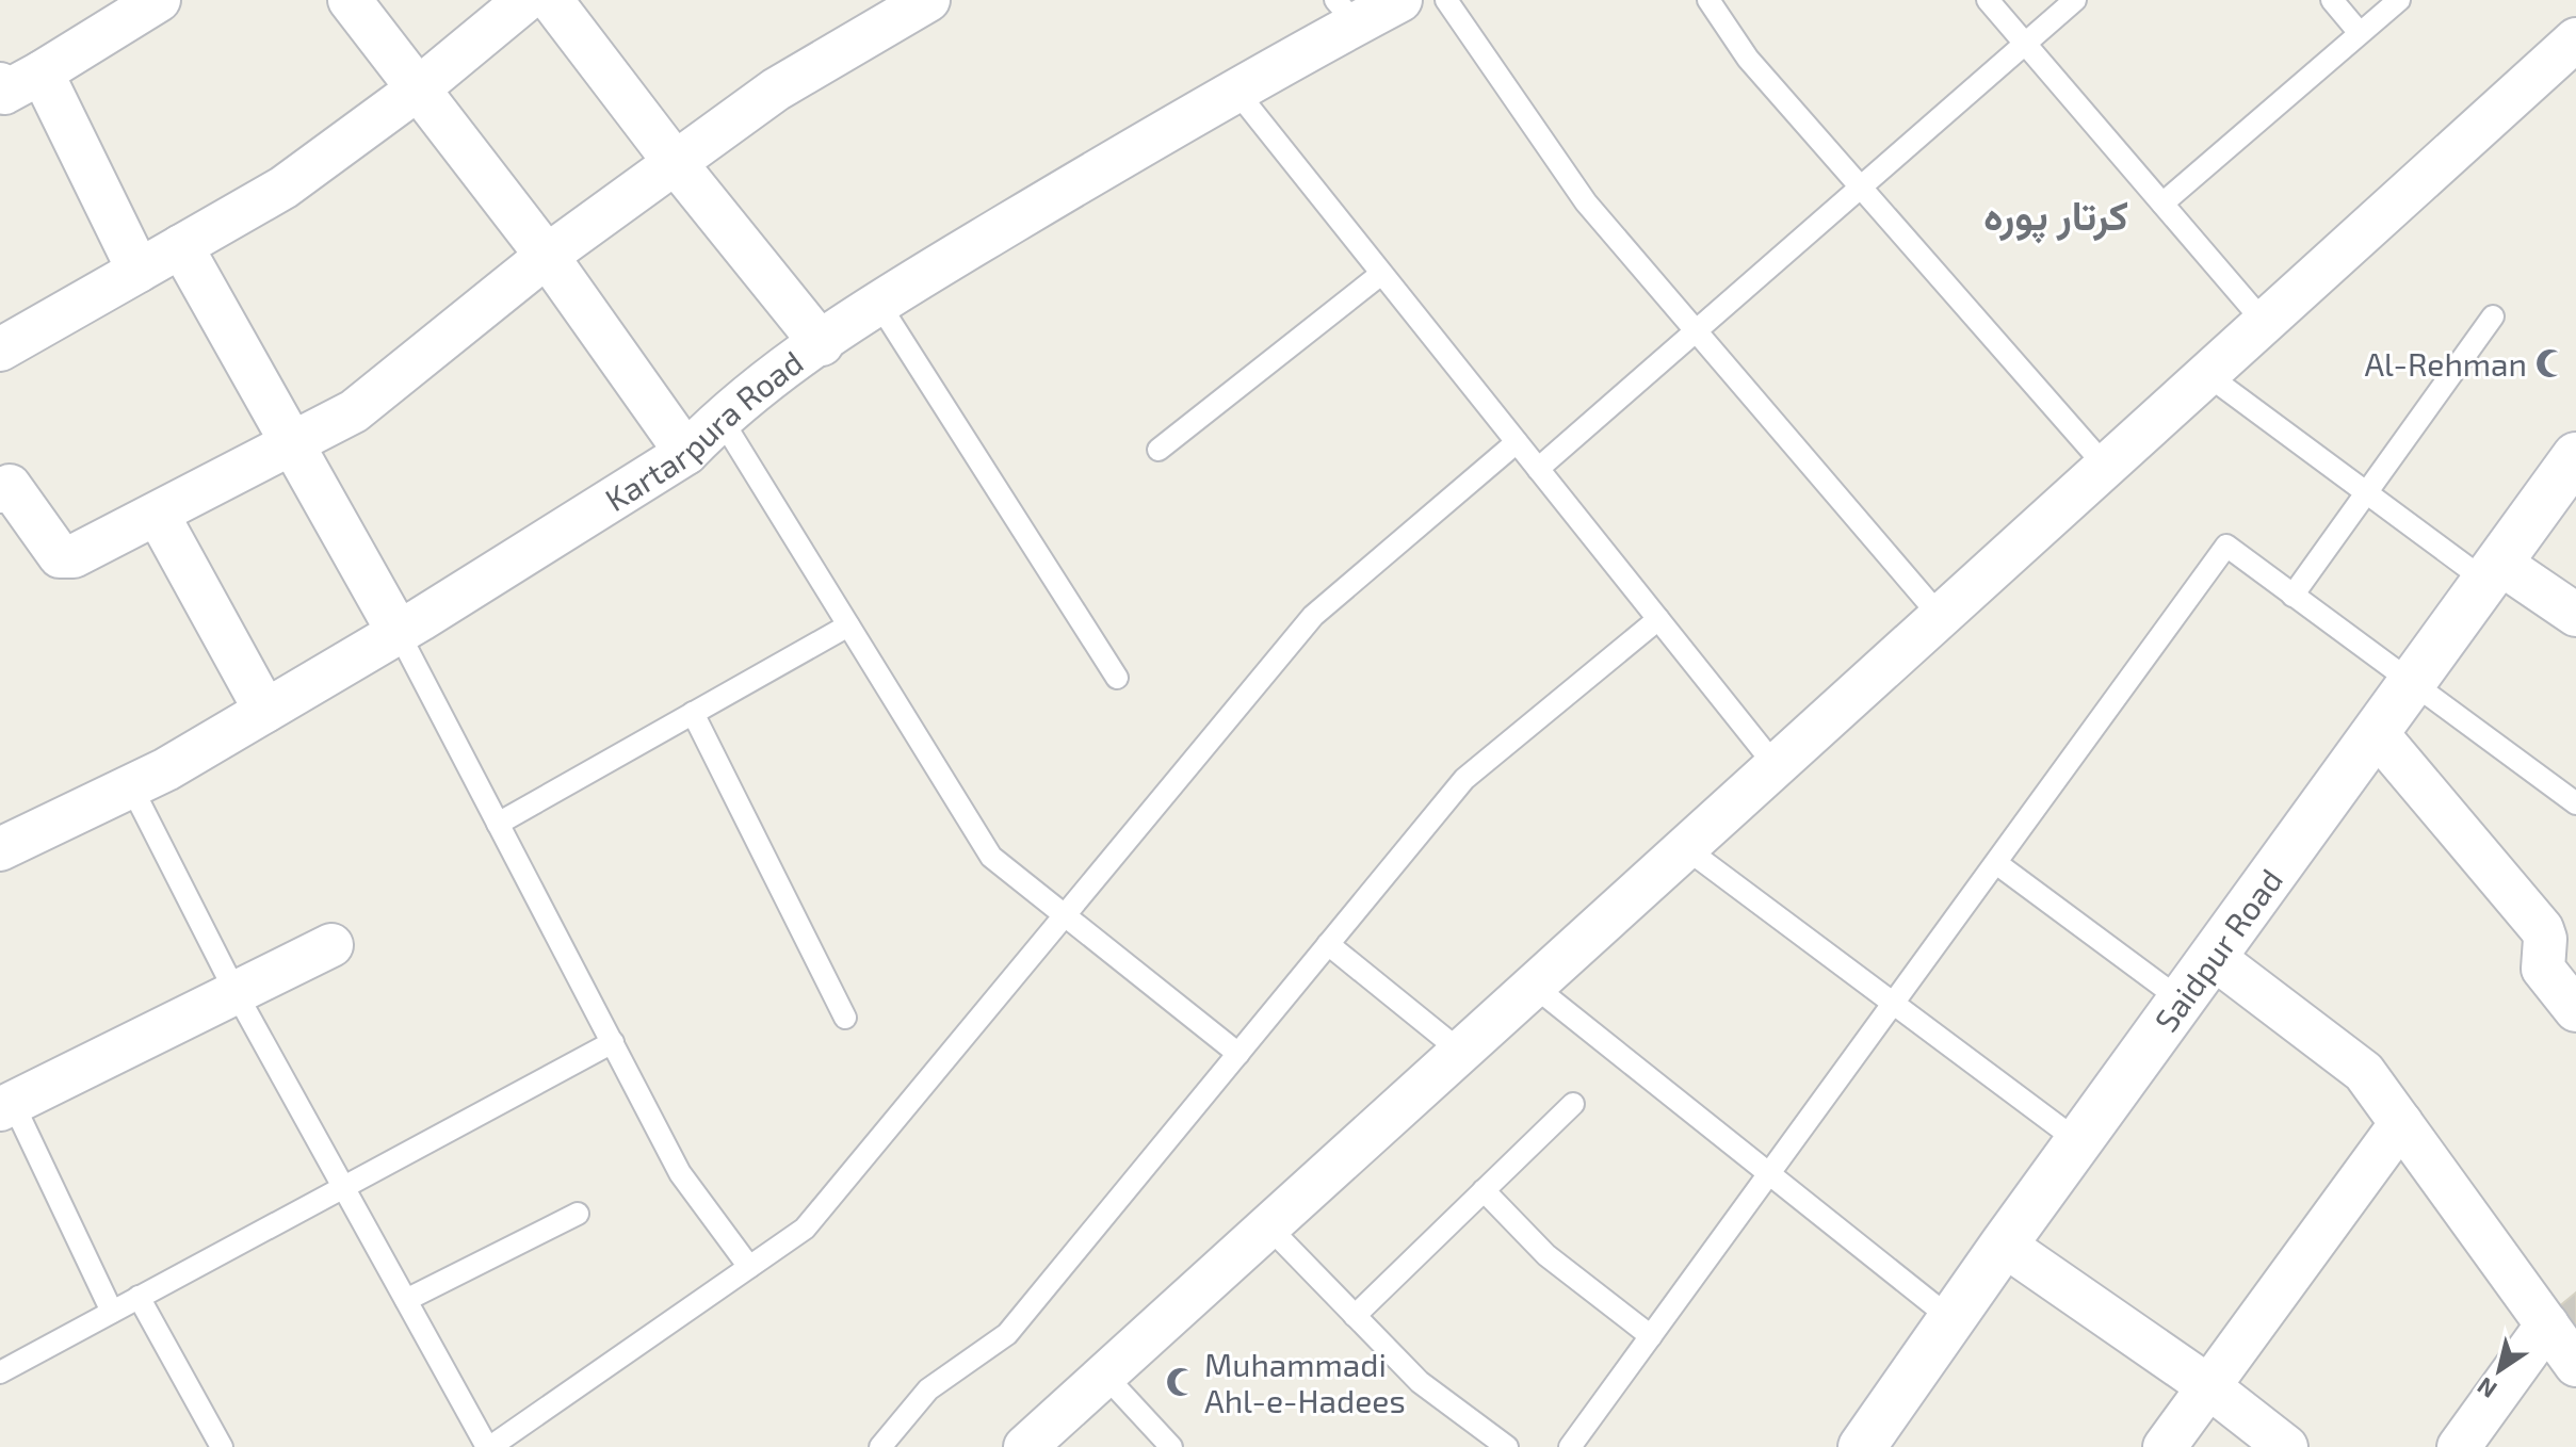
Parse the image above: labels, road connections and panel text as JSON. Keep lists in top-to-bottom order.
{
  "streets": {
    "street": ["Kartarpura Road", "Saidpur Road"]
  },
  "districts": ["کرتار پورہ"],
  "places": {
    "mosque": ["Al-Rehman", "Muhammadi Ahl-e-Hadees"]
  },
  "north": "bottom left"
}
